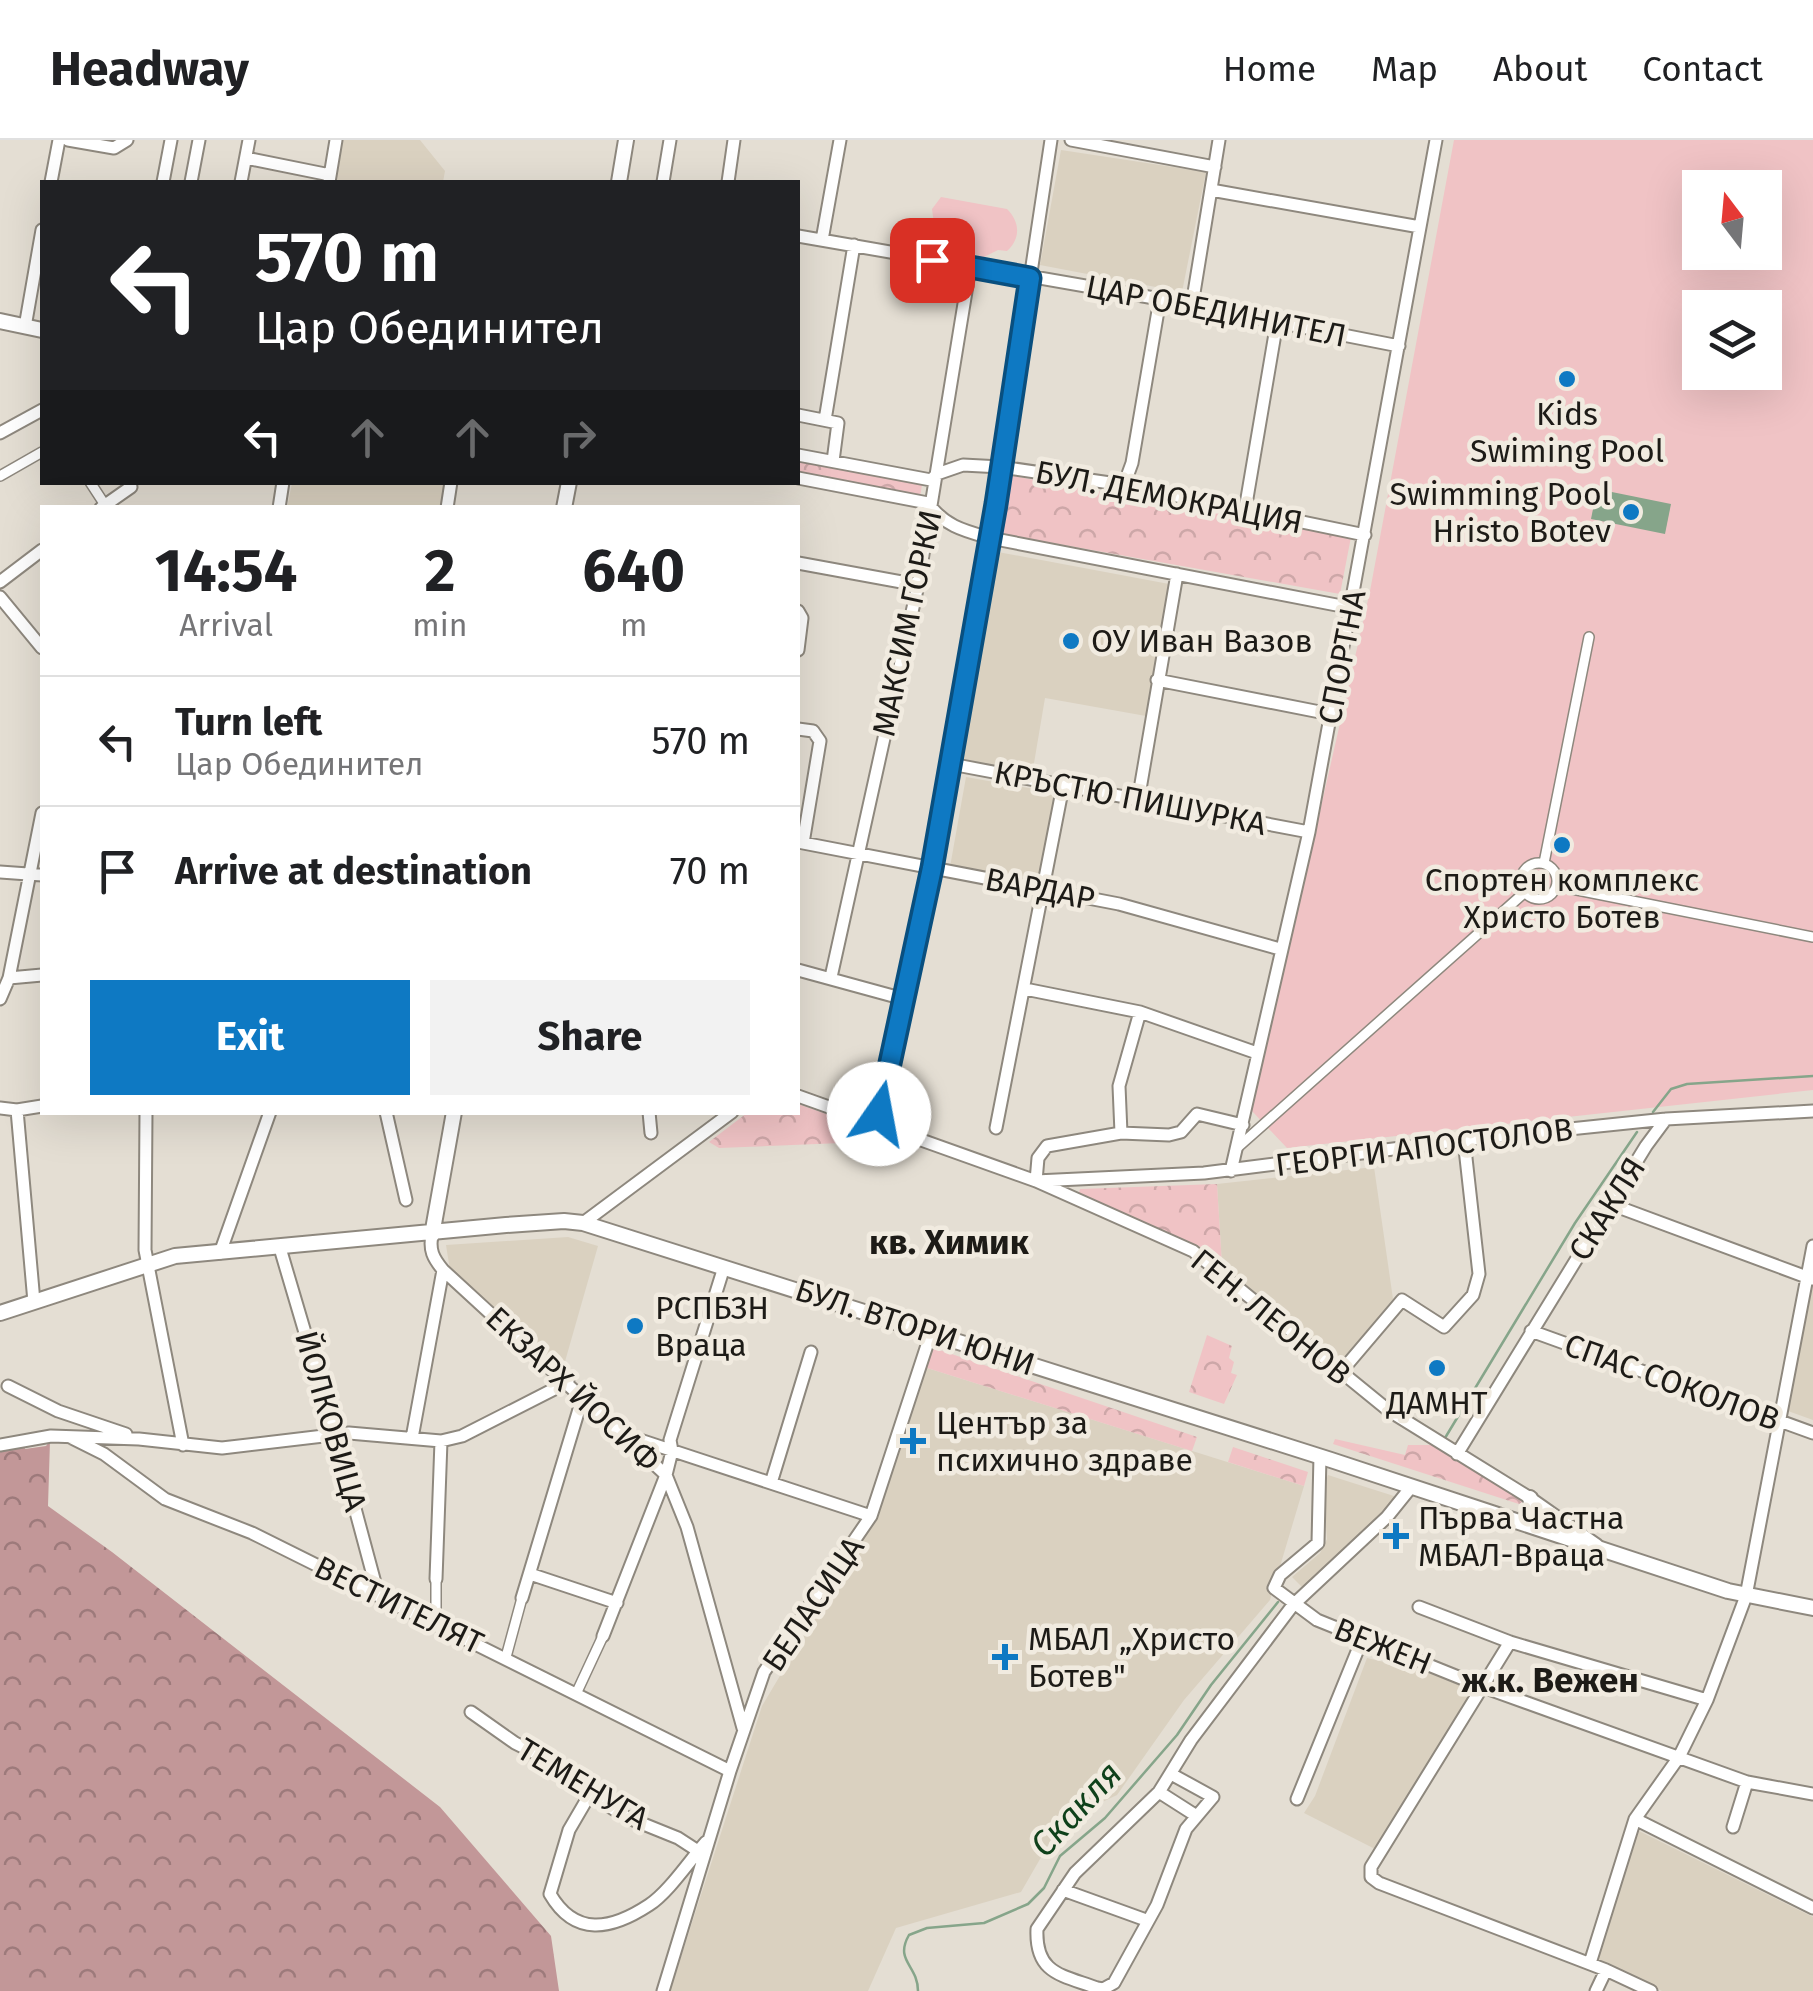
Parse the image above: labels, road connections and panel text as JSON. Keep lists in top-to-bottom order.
{
  "streets": {
    "street": [
      "ЦАР ОБЕДИНИТЕЛ",
      "БУЛ. ДЕМОКРАЦИЯ",
      "МАКСИМ ГОРКИ",
      "СПОРТНА",
      "КРЪСТЮ ПИШУРКА",
      "ВАРДАР",
      "ГЕОРГИ АПОСТОЛОВ",
      "СКАКЛЯ",
      "ГЕН. ЛЕОНОВ",
      "БУЛ. ВТОРИ ЮНИ",
      "СПАС СОКОЛОВ",
      "ЕКЗАРХ ЙОСИФ",
      "ЙОЛКОВИЦА",
      "БЕЛАСИЦА",
      "ВЕСТИТЕЛЯТ",
      "ВЕЖЕН",
      "ТЕМЕНУГА"
    ]
  },
  "crossings": [
    ["ЦАР ОБЕДИНИТЕЛ", "МАКСИМ ГОРКИ"],
    ["ЦАР ОБЕДИНИТЕЛ", "СПОРТНА"],
    ["БУЛ. ДЕМОКРАЦИЯ", "МАКСИМ ГОРКИ"],
    ["БУЛ. ДЕМОКРАЦИЯ", "СПОРТНА"],
    ["МАКСИМ ГОРКИ", "ВАРДАР"],
    ["СПОРТНА", "КРЪСТЮ ПИШУРКА"],
    ["СПОРТНА", "ВАРДАР"],
    ["СПОРТНА", "ГЕОРГИ АПОСТОЛОВ"],
    ["ГЕОРГИ АПОСТОЛОВ", "СКАКЛЯ"],
    ["ГЕОРГИ АПОСТОЛОВ", "ГЕН. ЛЕОНОВ"],
    ["СКАКЛЯ", "ГЕН. ЛЕОНОВ"],
    ["СКАКЛЯ", "СПАС СОКОЛОВ"],
    ["ГЕН. ЛЕОНОВ", "БУЛ. ВТОРИ ЮНИ"],
    ["БУЛ. ВТОРИ ЮНИ", "ЙОЛКОВИЦА"],
    ["БУЛ. ВТОРИ ЮНИ", "БЕЛАСИЦА"],
    ["БУЛ. ВТОРИ ЮНИ", "ВЕЖЕН"],
    ["ЕКЗАРХ ЙОСИФ", "БЕЛАСИЦА"],
    ["ЙОЛКОВИЦА", "ВЕСТИТЕЛЯТ"],
    ["БЕЛАСИЦА", "ВЕСТИТЕЛЯТ"]
  ],
  "districts": ["кв. Химик", "ж.к. Вежен"],
  "water": ["Скакля"],
  "places": {
    "other": [
      "Kids Swiming Pool",
      "Swimming Pool Hristo Botev",
      "ОУ Иван Вазов",
      "Спортен комплекс Христо Ботев",
      "РСПБЗН Враца",
      "ДАМНТ"
    ],
    "health": ["Център за психично здраве", "Първа Частна МБАЛ-Враца", "МБАЛ „Христо Ботев\""]
  },
  "north": "top",
  "page": {
    "header": "Headway",
    "nav": [
      "Home",
      "Map",
      "About",
      "Contact"
    ],
    "turn": ["570 m", "Цар Обединител"],
    "eta": [
      "14:54",
      "Arrival",
      "2",
      "min",
      "640",
      "m"
    ],
    "list": [
      {
        "name": "Turn left",
        "note": "Цар Обединител",
        "value": "570 m"
      },
      {
        "name": "Arrive at destination",
        "value": "70 m"
      }
    ],
    "buttons": ["Exit", "Share"]
  }
}
